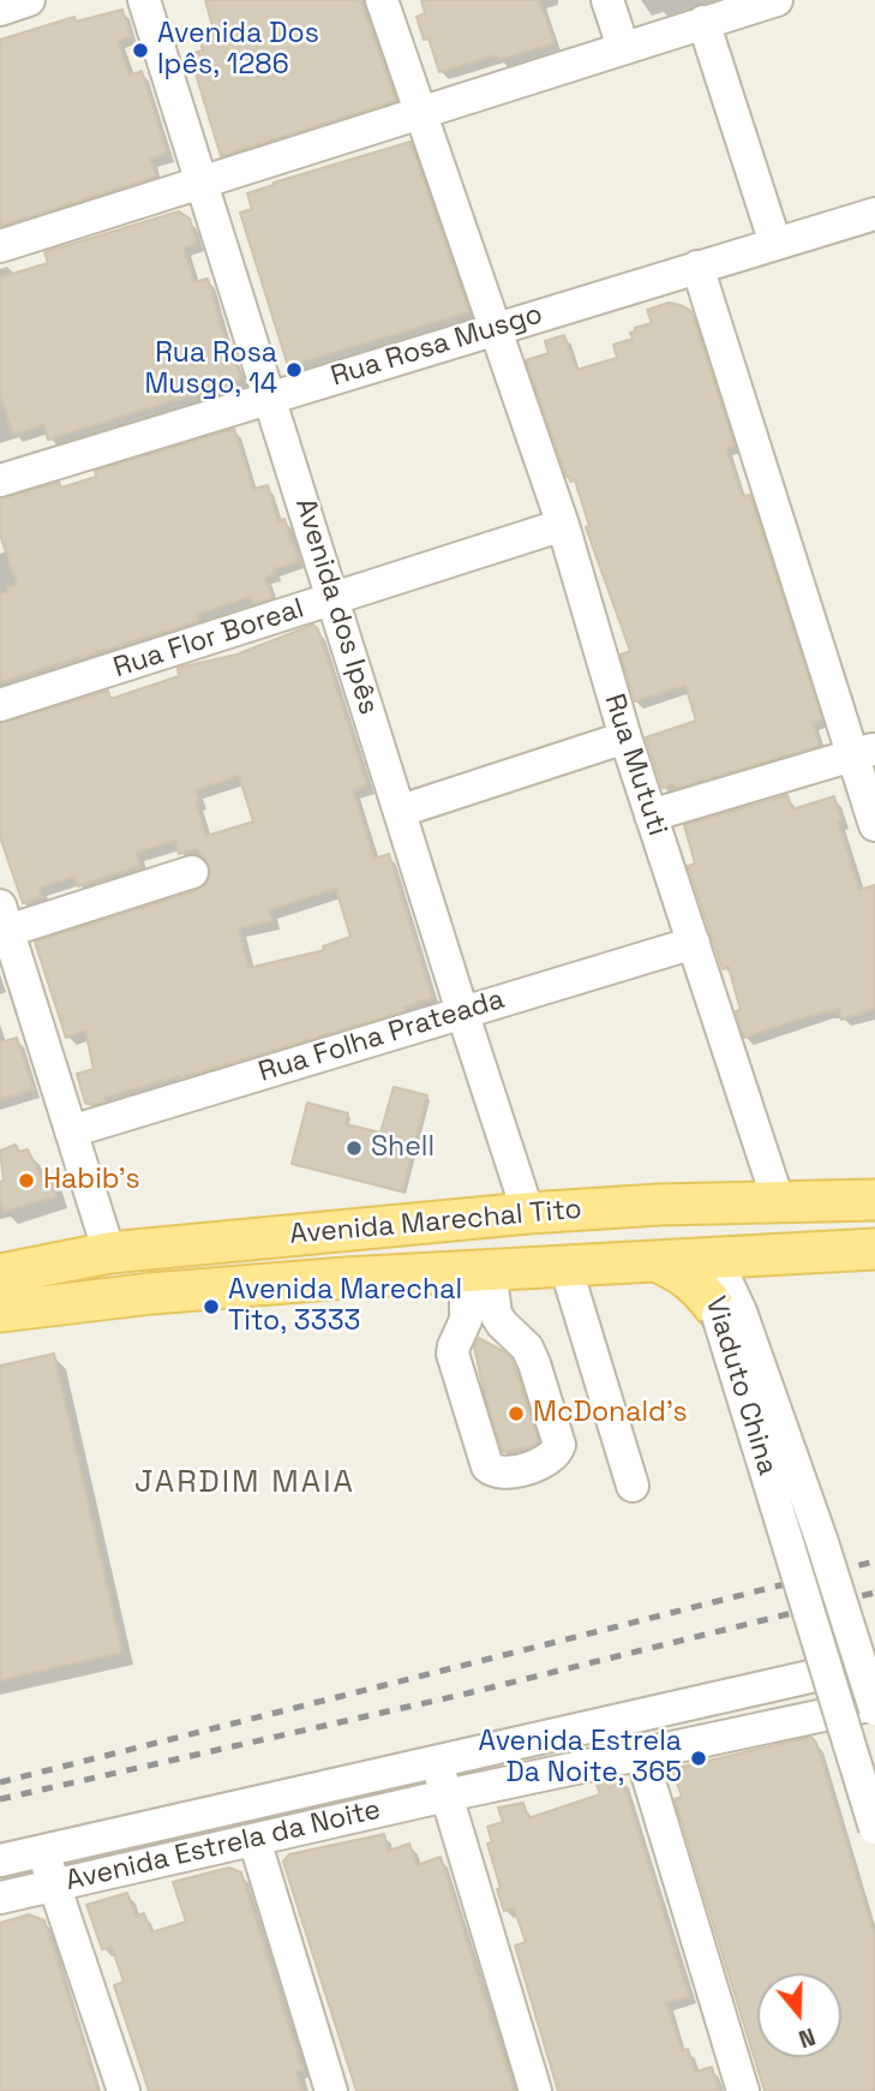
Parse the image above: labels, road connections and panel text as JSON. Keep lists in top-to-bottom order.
{
  "streets": {
    "main road": ["Avenida Marechal Tito"],
    "street": [
      "Rua Rosa Musgo",
      "Avenida dos Ipês",
      "Rua Flor Boreal",
      "Rua Mututi",
      "Rua Folha Prateada",
      "Viaduto China",
      "Avenida Estrela da Noite"
    ]
  },
  "crossings": [
    ["Rua Rosa Musgo", "Avenida dos Ipês"],
    ["Rua Rosa Musgo", "Rua Mututi"],
    ["Avenida dos Ipês", "Rua Flor Boreal"],
    ["Avenida dos Ipês", "Rua Folha Prateada"],
    ["Avenida dos Ipês", "Avenida Marechal Tito"],
    ["Rua Flor Boreal", "Rua Mututi"],
    ["Rua Mututi", "Rua Folha Prateada"],
    ["Rua Mututi", "Avenida Marechal Tito"],
    ["Avenida Marechal Tito", "Viaduto China"],
    ["Viaduto China", "Avenida Estrela da Noite"]
  ],
  "districts": ["JARDIM MAIA"],
  "places": [
    "Avenida Dos Ipês, 1286",
    "Rua Rosa Musgo, 14",
    "Shell",
    "Habib's",
    "Avenida Marechal Tito, 3333",
    "McDonald's",
    "Avenida Estrela Da Noite, 365"
  ],
  "north": "bottom"
}
